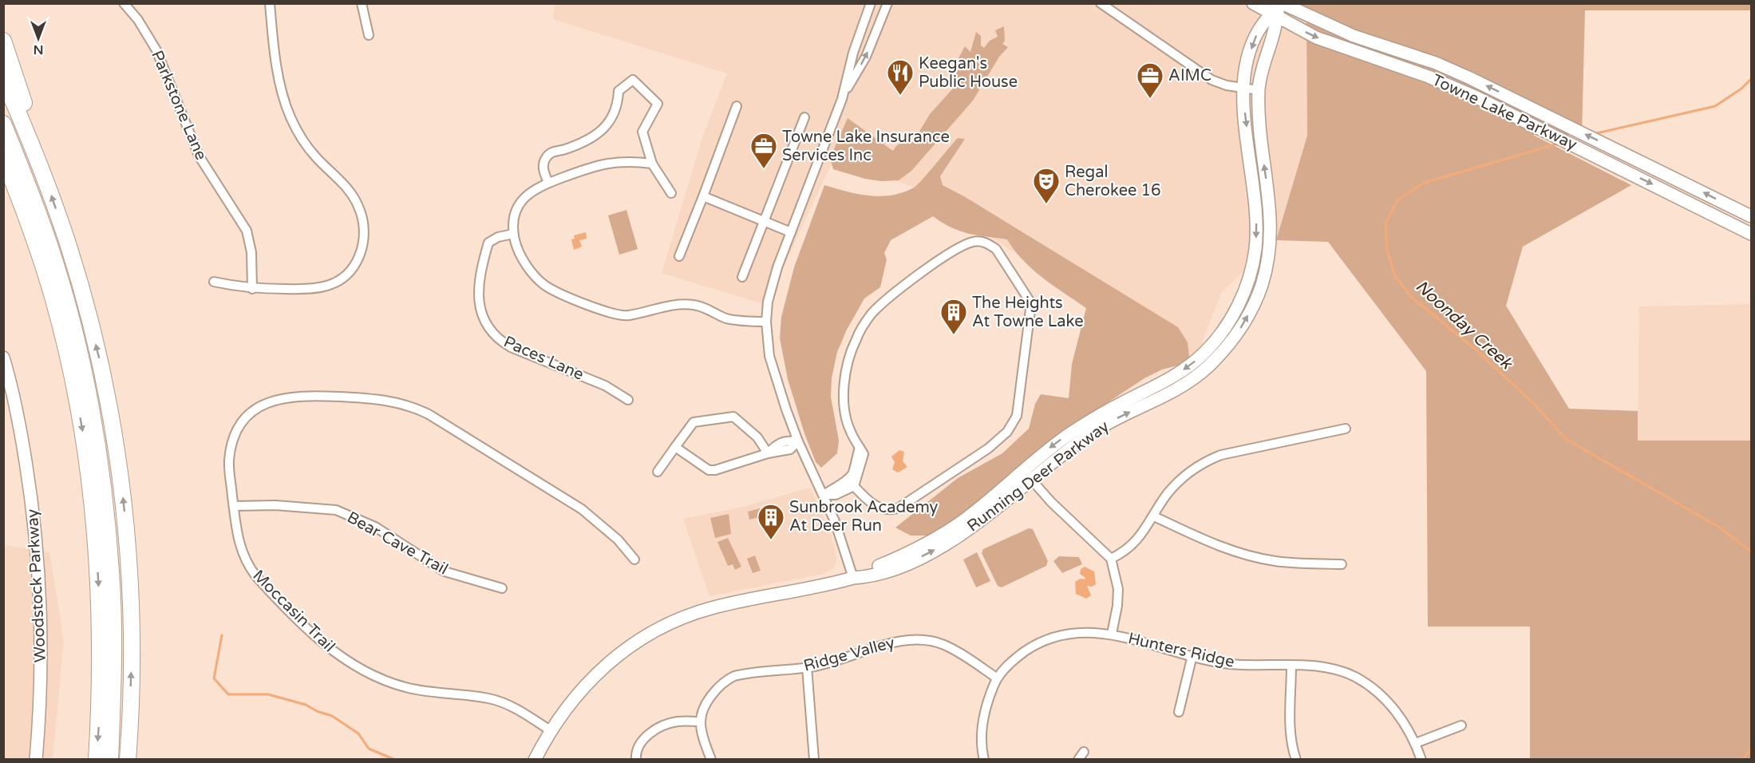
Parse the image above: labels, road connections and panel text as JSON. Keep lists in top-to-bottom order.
{
  "streets": {
    "street": [
      "Parkstone Lane",
      "Towne Lake Parkway",
      "Paces Lane",
      "Running Deer Parkway",
      "Bear Cave Trail",
      "Woodstock Parkway",
      "Moccasin Trail",
      "Hunters Ridge",
      "Ridge Valley"
    ]
  },
  "crossings": [
    ["Towne Lake Parkway", "Running Deer Parkway"],
    ["Running Deer Parkway", "Moccasin Trail"],
    ["Bear Cave Trail", "Moccasin Trail"],
    ["Hunters Ridge", "Ridge Valley"]
  ],
  "water": ["Noonday Creek"],
  "places": {
    "restaurant": ["Keegan's Public House"],
    "office": ["AIMC", "Towne Lake Insurance Services Inc"],
    "theatre": ["Regal Cherokee 16"],
    "building": ["The Heights At Towne Lake", "Sunbrook Academy At Deer Run"]
  },
  "north": "bottom"
}
